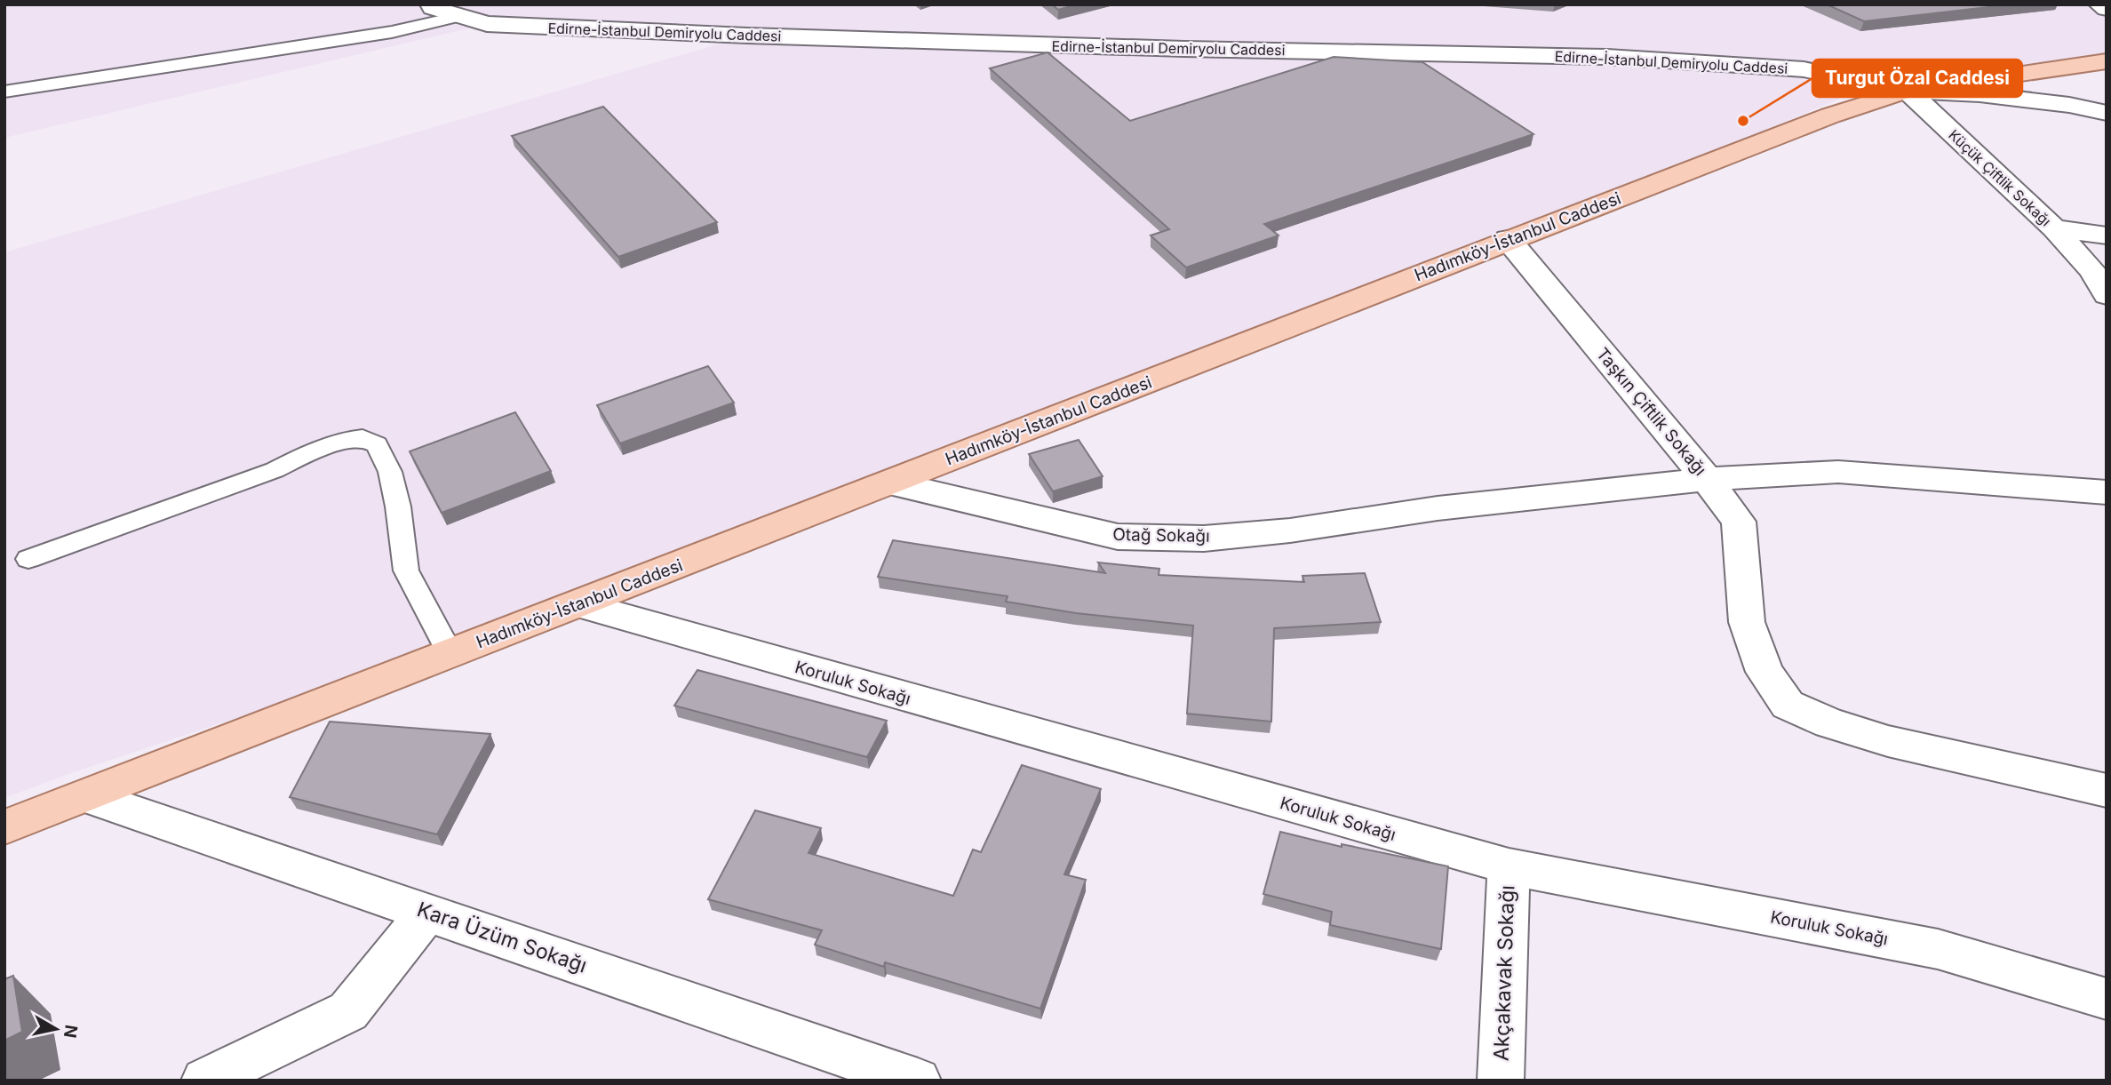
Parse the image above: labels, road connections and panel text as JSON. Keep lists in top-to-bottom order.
{
  "streets": {
    "main road": ["Hadımköy-İstanbul Caddesi"],
    "street": [
      "Edirne-İstanbul Demiryolu Caddesi",
      "Küçük Çiftlik Sokağı",
      "Taşkın Çiftlik Sokağı",
      "Otağ Sokağı",
      "Koruluk Sokağı",
      "Kara Üzüm Sokağı",
      "Akçakavak Sokağı"
    ]
  },
  "crossings": [
    ["Edirne-İstanbul Demiryolu Caddesi", "Küçük Çiftlik Sokağı"],
    ["Edirne-İstanbul Demiryolu Caddesi", "Hadımköy-İstanbul Caddesi"],
    ["Küçük Çiftlik Sokağı", "Hadımköy-İstanbul Caddesi"],
    ["Hadımköy-İstanbul Caddesi", "Taşkın Çiftlik Sokağı"],
    ["Hadımköy-İstanbul Caddesi", "Otağ Sokağı"],
    ["Hadımköy-İstanbul Caddesi", "Koruluk Sokağı"],
    ["Hadımköy-İstanbul Caddesi", "Kara Üzüm Sokağı"],
    ["Taşkın Çiftlik Sokağı", "Otağ Sokağı"],
    ["Koruluk Sokağı", "Akçakavak Sokağı"]
  ],
  "places": ["Turgut Özal Caddesi"],
  "north": "right"
}
